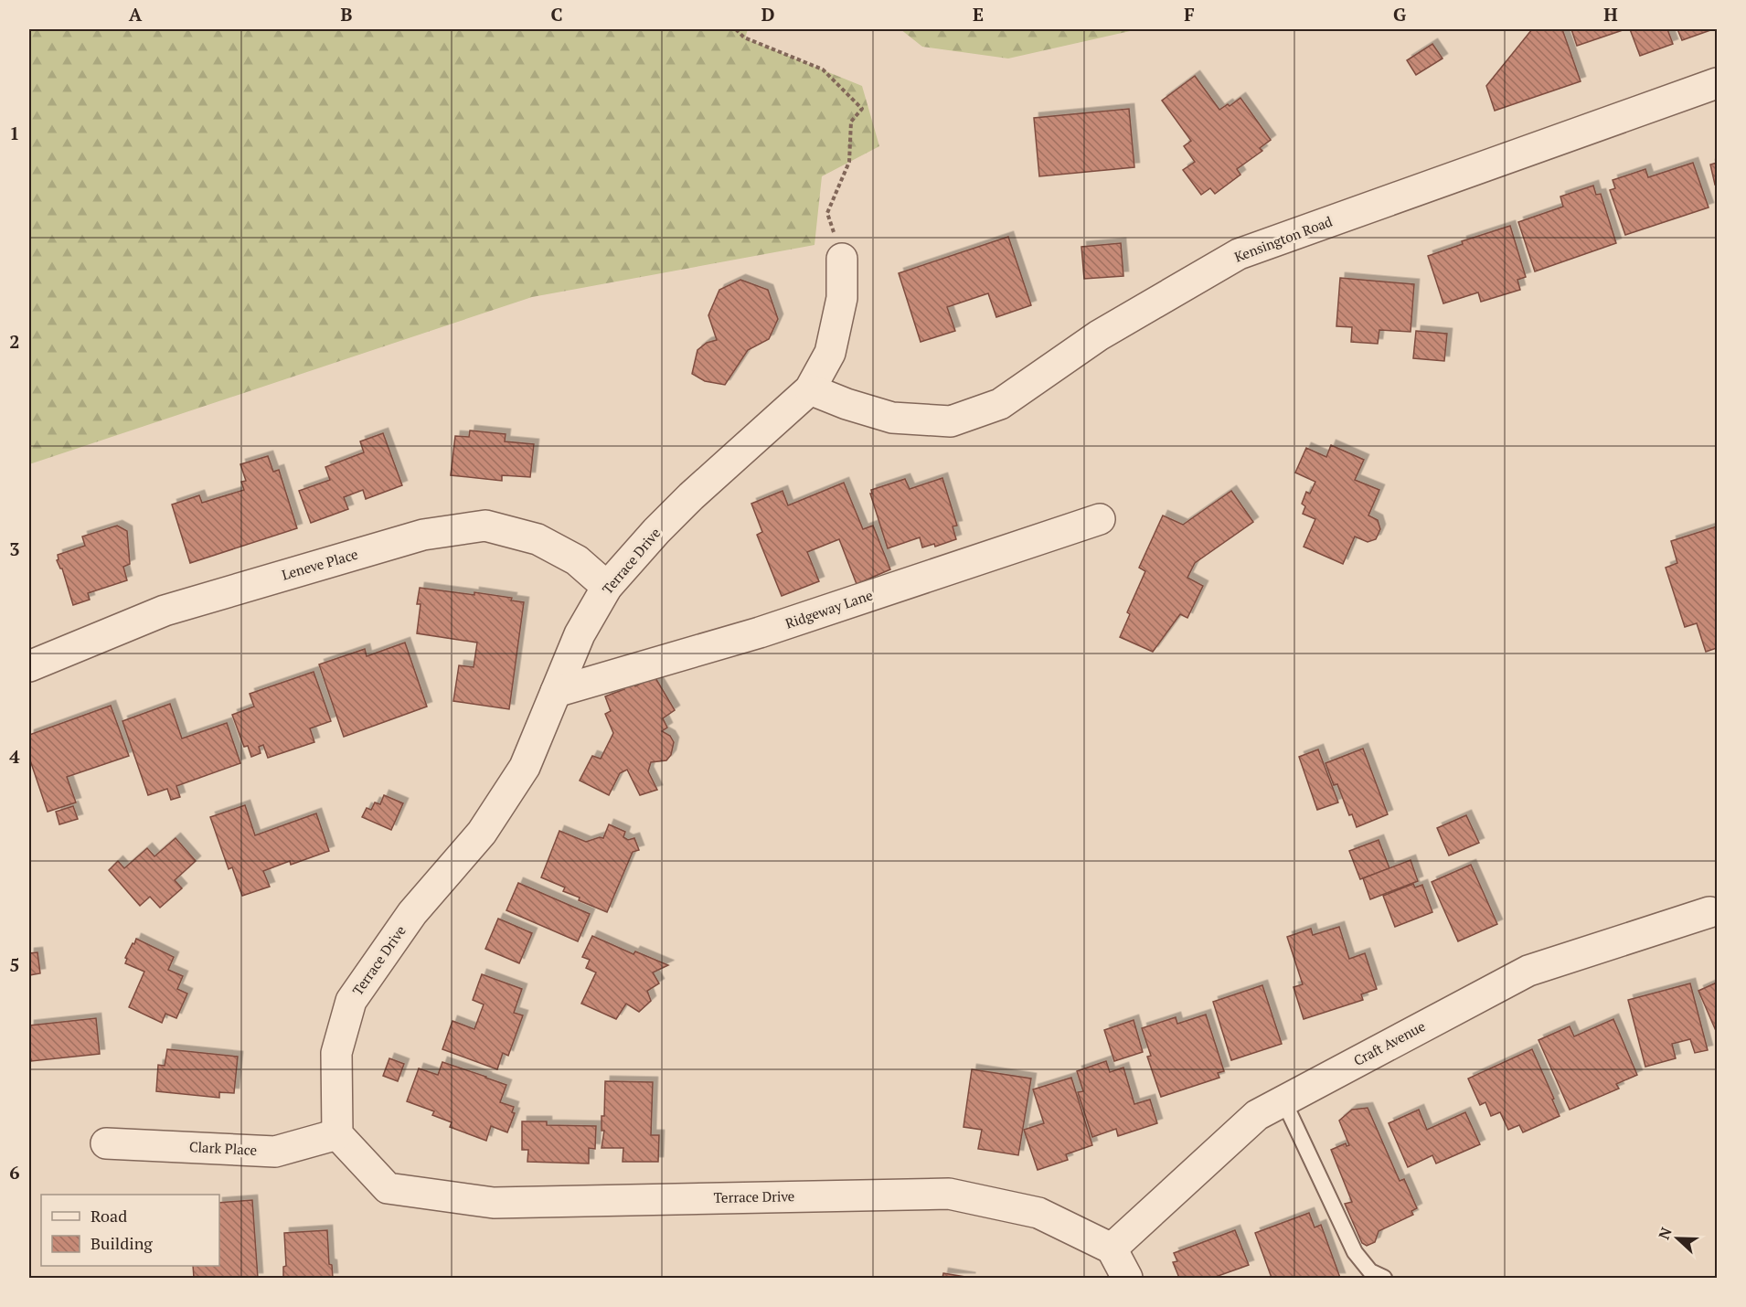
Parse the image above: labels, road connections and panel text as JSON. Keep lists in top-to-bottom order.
{
  "streets": {
    "street": [
      "Kensington Road",
      "Terrace Drive",
      "Leneve Place",
      "Ridgeway Lane",
      "Craft Avenue",
      "Clark Place"
    ]
  },
  "crossings": [
    ["Kensington Road", "Terrace Drive"],
    ["Terrace Drive", "Leneve Place"],
    ["Terrace Drive", "Ridgeway Lane"],
    ["Terrace Drive", "Craft Avenue"],
    ["Terrace Drive", "Clark Place"]
  ],
  "legend": ["Road", "Building"],
  "north": "left",
  "grid": {
    "columns": [
      "A",
      "B",
      "C",
      "D",
      "E",
      "F",
      "G",
      "H"
    ],
    "rows": [
      "1",
      "2",
      "3",
      "4",
      "5",
      "6"
    ]
  }
}
